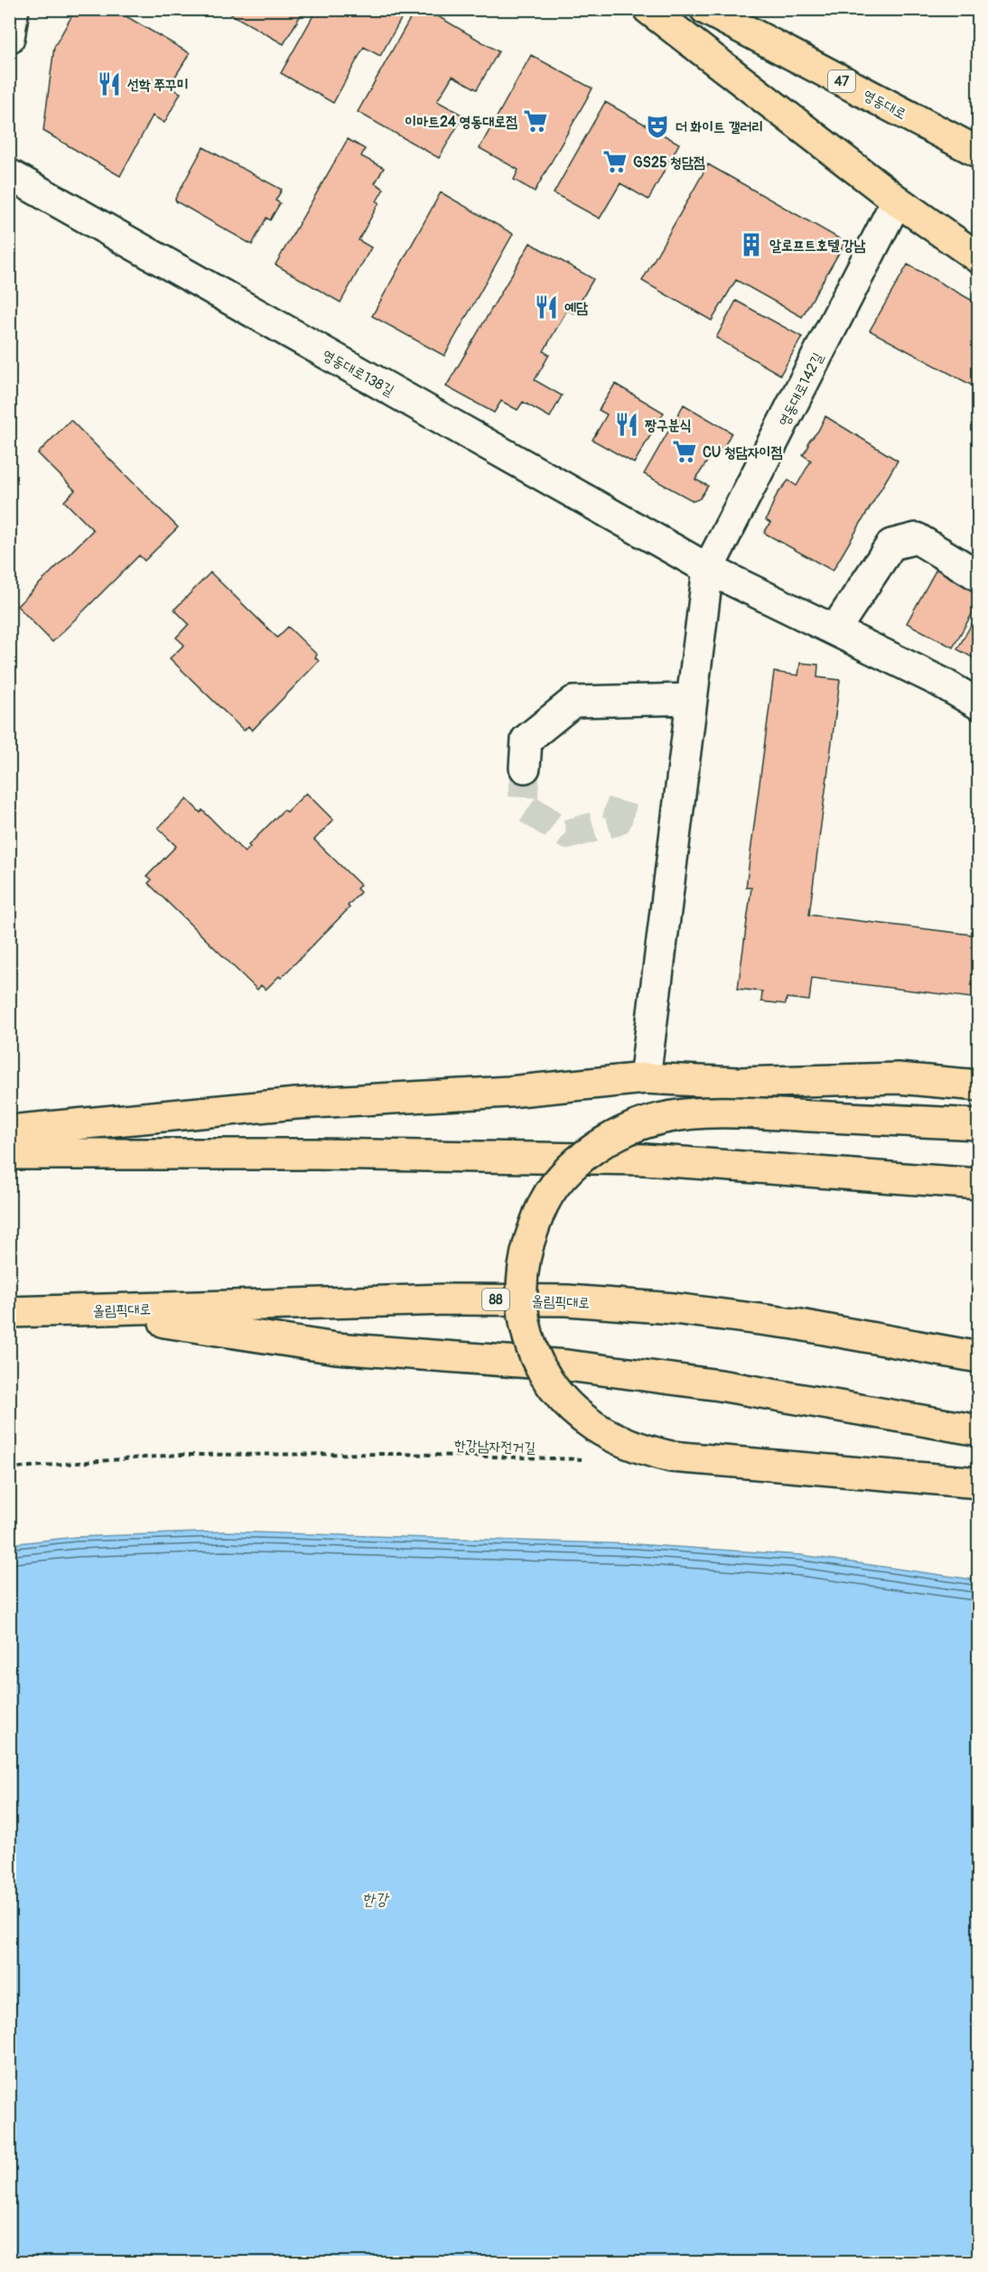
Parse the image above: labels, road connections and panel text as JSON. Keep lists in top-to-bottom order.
{
  "streets": {
    "main road": [
      "47",
      "영동대로",
      "88",
      "올림픽대로"
    ],
    "street": ["영동대로138길", "영동대로142길"],
    "path": ["한강남자전거길"]
  },
  "crossings": [
    ["영동대로138길", "영동대로142길"]
  ],
  "water": ["한강"],
  "places": {
    "restaurant": ["선학 쭈꾸미", "예담", "짱구분식"],
    "supermarket": ["이마트24 영동대로점", "GS25 청담점", "CU 청담자이점"],
    "theatre": ["더 화이트 갤러리"],
    "building": ["알로프트호텔 강남"]
  }
}
